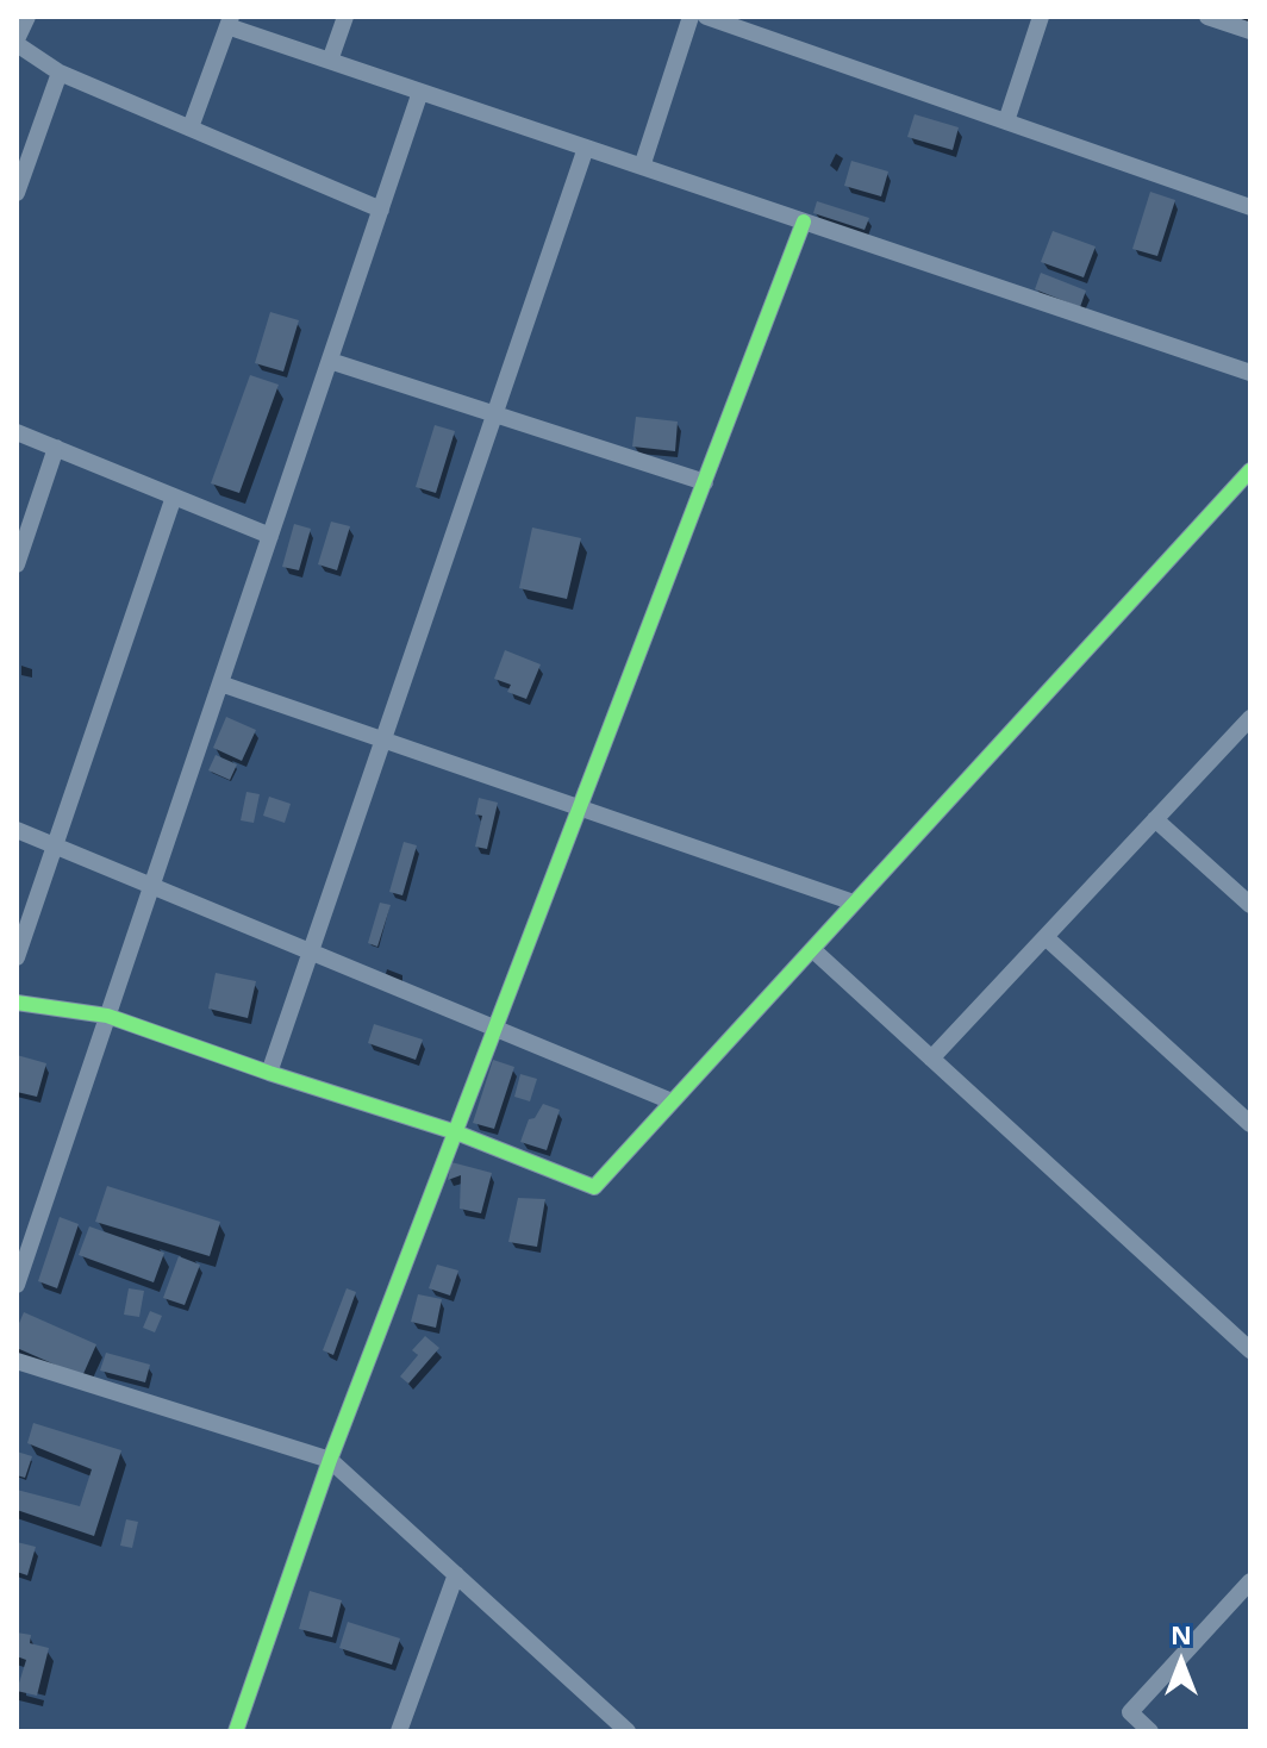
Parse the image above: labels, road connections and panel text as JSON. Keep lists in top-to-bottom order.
{
  "north": "top"
}
